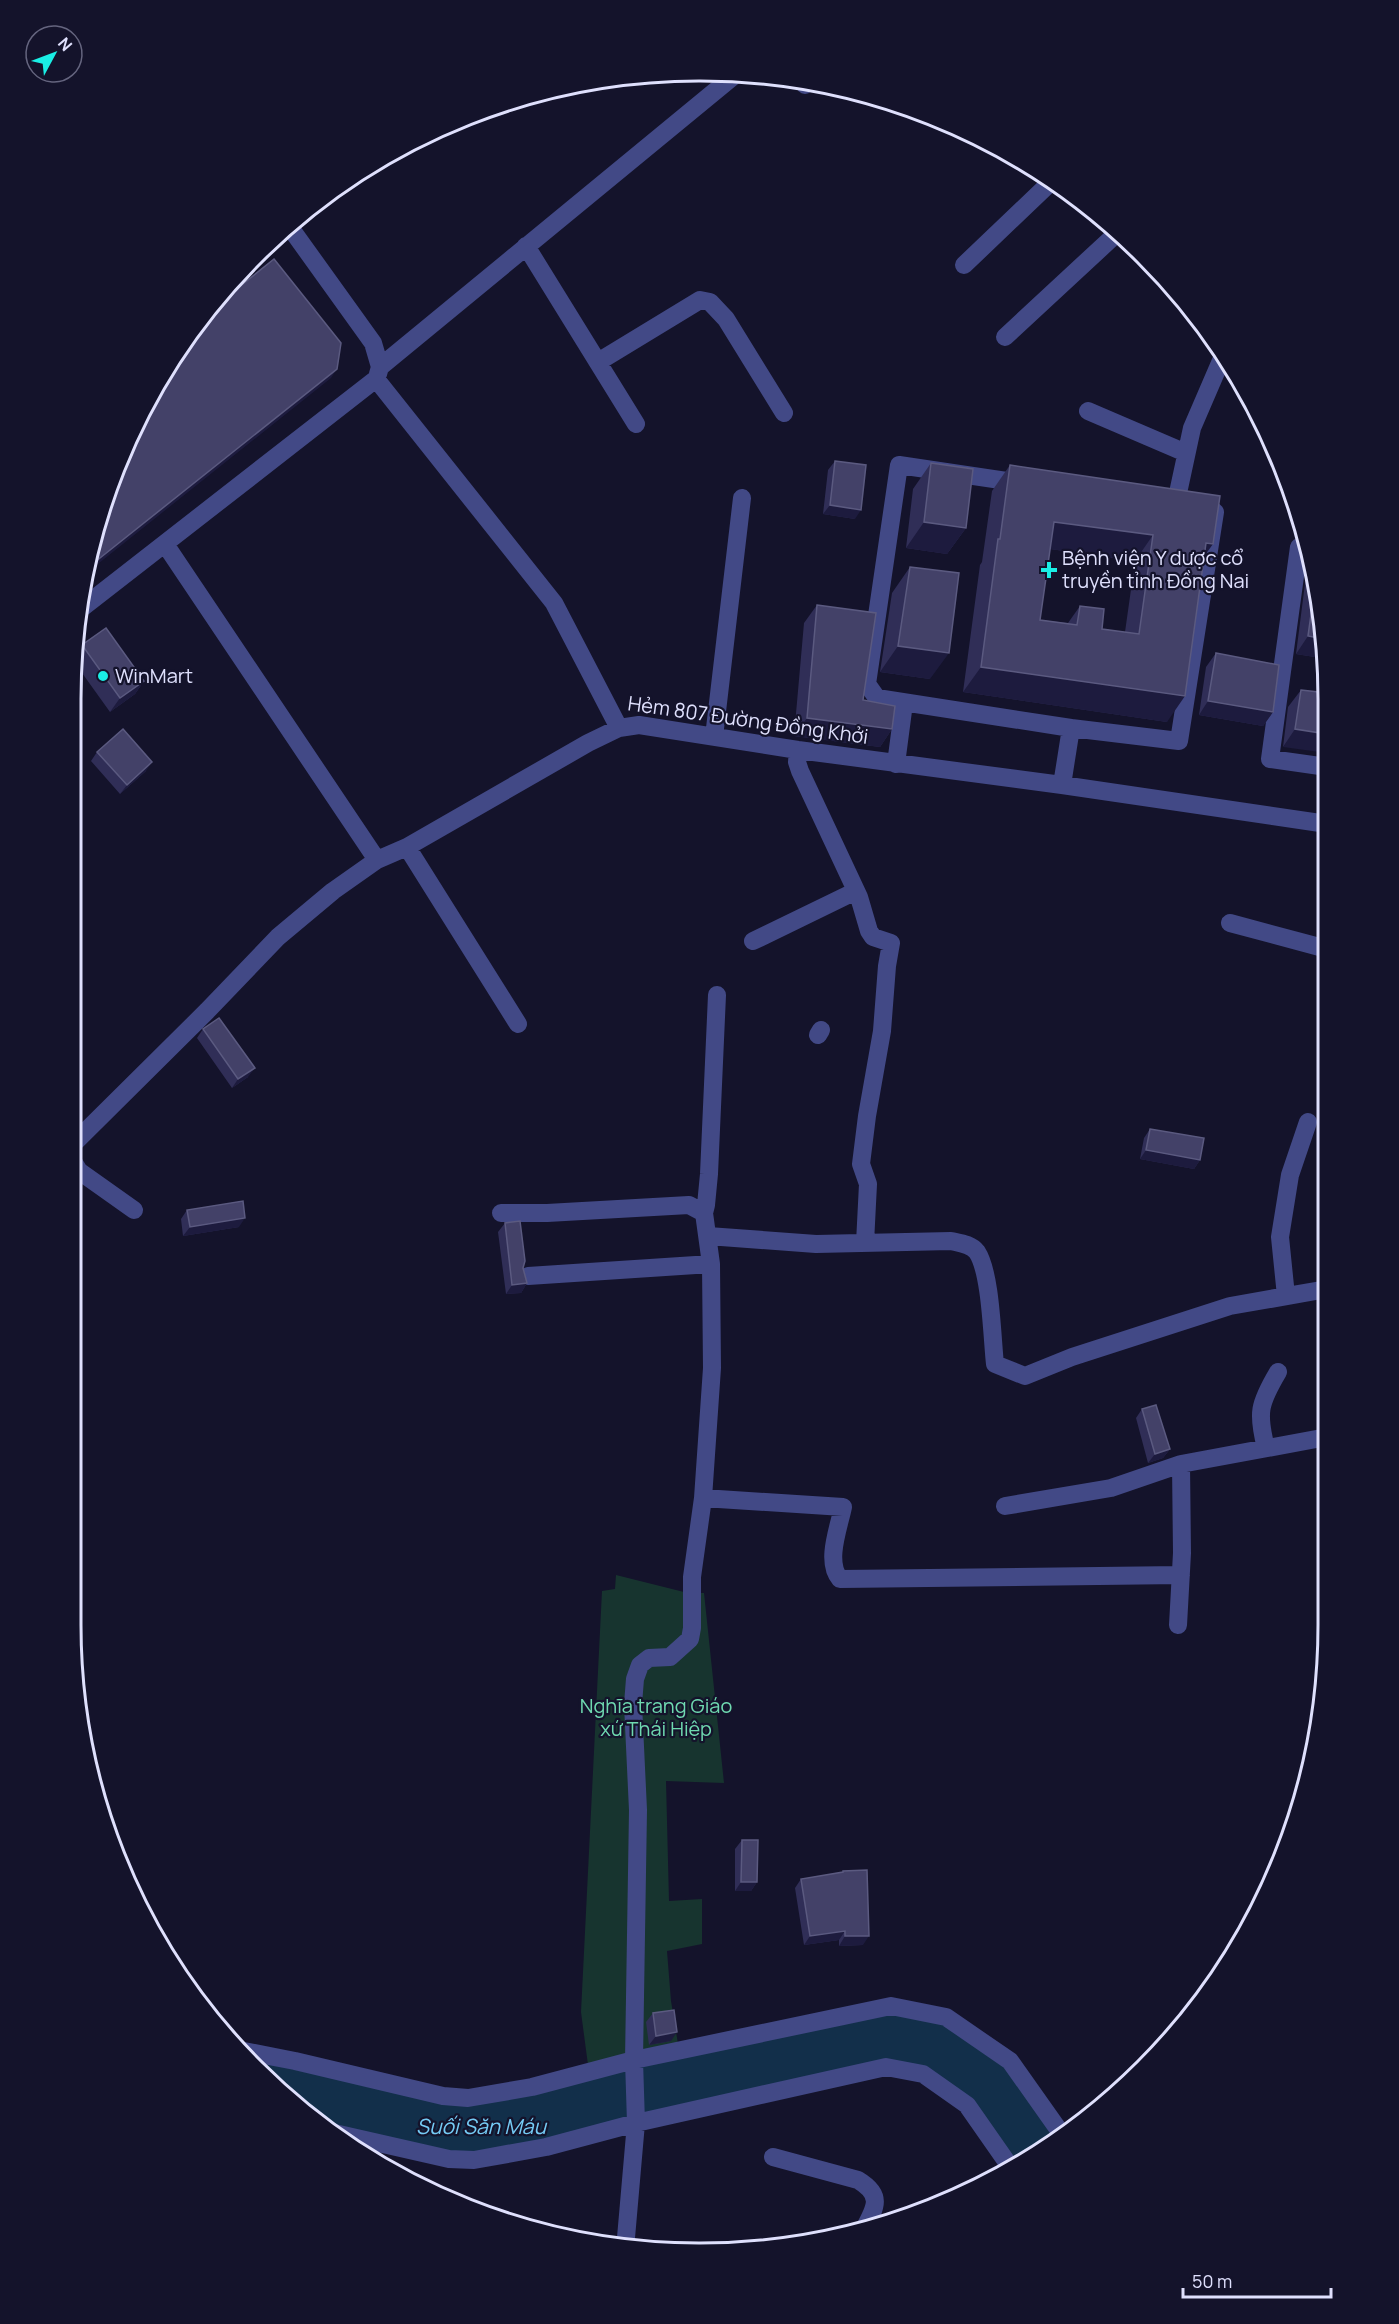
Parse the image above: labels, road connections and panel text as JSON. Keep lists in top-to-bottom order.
{
  "streets": {
    "street": ["Hẻm 807 Đường Đồng Khởi"]
  },
  "water": ["Suối Săn Máu"],
  "parks": ["Nghĩa trang Giáo xứ Thái Hiệp"],
  "places": {
    "health": ["Bệnh viện Y dược cổ truyền tỉnh Đồng Nai"],
    "other": ["WinMart"]
  },
  "scale_bar": "50 m",
  "north": "top right"
}
